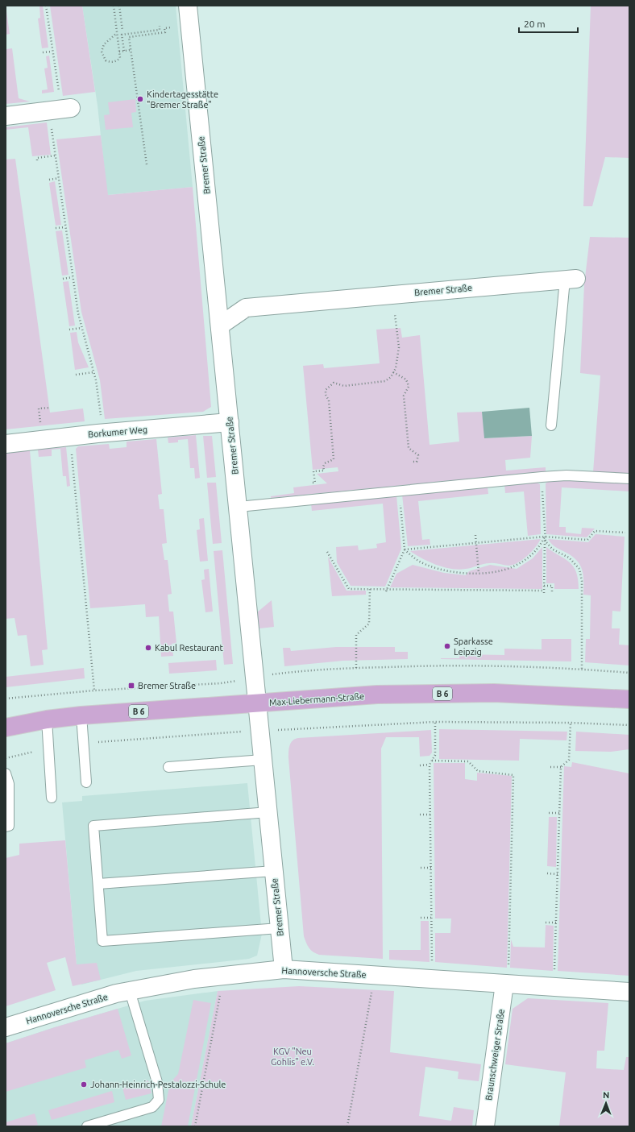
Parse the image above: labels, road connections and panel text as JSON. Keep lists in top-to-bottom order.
{
  "streets": {
    "main road": ["B 6", "Max-Liebermann-Straße"],
    "street": [
      "Bremer Straße",
      "Borkumer Weg",
      "Hannoversche Straße",
      "Braunschweiger Straße"
    ]
  },
  "crossings": [
    ["Bremer Straße", "Borkumer Weg"],
    ["Bremer Straße", "Max-Liebermann-Straße"],
    ["Bremer Straße", "Hannoversche Straße"],
    ["Hannoversche Straße", "Braunschweiger Straße"]
  ],
  "parks": ["KGV \"Neu Gohlis\" e.V."],
  "places": {
    "other": [
      "Kindertagesstätte \"Bremer Straße\"",
      "Sparkasse Leipzig",
      "Kabul Restaurant",
      "Johann-Heinrich-Pestalozzi-Schule"
    ],
    "transit": ["Bremer Straße"]
  },
  "scale_bar": "20 m",
  "north": "top"
}
